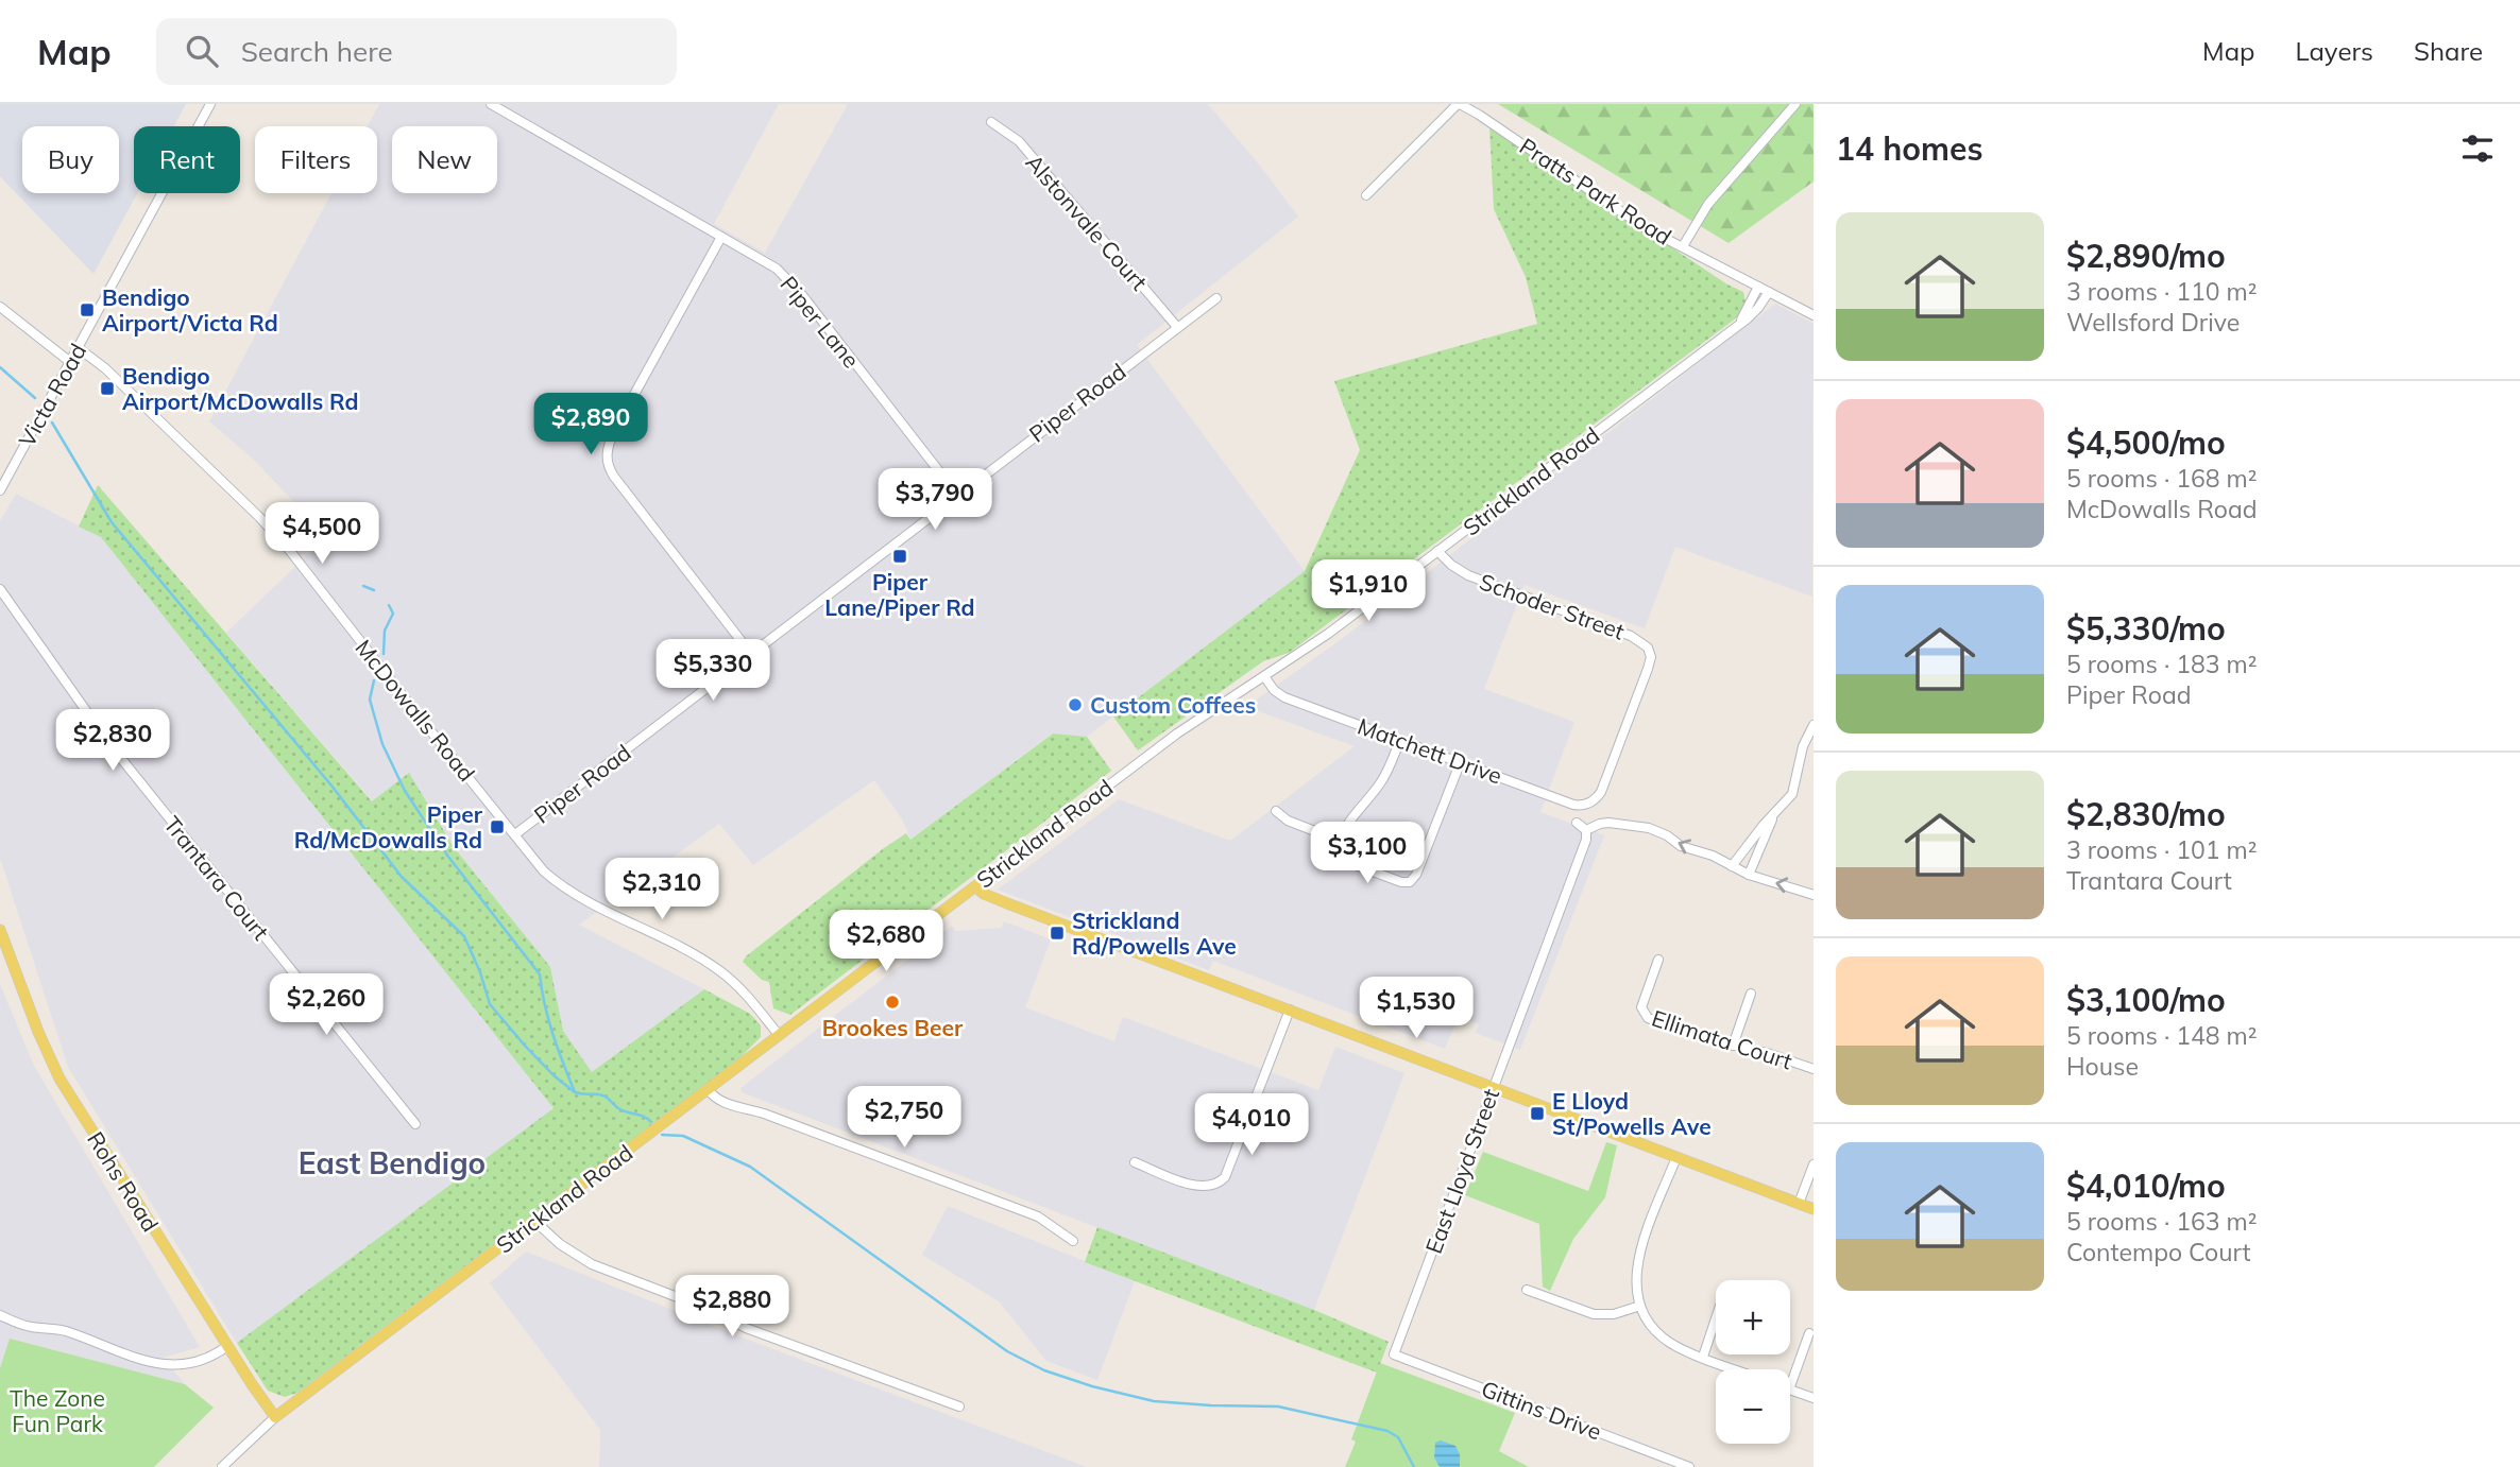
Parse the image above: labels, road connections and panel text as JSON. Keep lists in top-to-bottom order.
{
  "streets": {
    "main road": ["Strickland Road", "Rohs Road"],
    "street": [
      "Pratts Park Road",
      "Alstonvale Court",
      "Piper Lane",
      "Victa Road",
      "Piper Road",
      "Schoder Street",
      "McDowalls Road",
      "Matchett Drive",
      "Trantara Court",
      "Ellimata Court",
      "East Lloyd Street",
      "Gittins Drive"
    ]
  },
  "crossings": [
    ["Pratts Park Road", "Strickland Road"],
    ["Alstonvale Court", "Piper Road"],
    ["Piper Lane", "Piper Road"],
    ["Victa Road", "McDowalls Road"],
    ["Piper Road", "McDowalls Road"],
    ["Strickland Road", "Schoder Street"],
    ["Strickland Road", "McDowalls Road"],
    ["Strickland Road", "Matchett Drive"],
    ["Strickland Road", "Rohs Road"],
    ["Schoder Street", "Matchett Drive"],
    ["East Lloyd Street", "Gittins Drive"]
  ],
  "districts": ["East Bendigo"],
  "parks": ["The Zone Fun Park"],
  "places": {
    "transit": [
      "Bendigo Airport/Victa Rd",
      "Bendigo Airport/McDowalls Rd",
      "Piper Lane/Piper Rd",
      "Piper Rd/McDowalls Rd",
      "Strickland Rd/Powells Ave",
      "E Lloyd St/Powells Ave"
    ],
    "other": ["Custom Coffees", "Brookes Beer"]
  },
  "page": {
    "header": "Map",
    "search": "Search here",
    "nav": ["Map", "Layers", "Share"],
    "heading": "14 homes",
    "chip": [
      "Buy",
      "Rent",
      "Filters",
      "New"
    ],
    "list": [
      {
        "name": "$2,890/mo",
        "note": "3 rooms · 110 m² · Wellsford Drive"
      },
      {
        "name": "$4,500/mo",
        "note": "5 rooms · 168 m² · McDowalls Road"
      },
      {
        "name": "$5,330/mo",
        "note": "5 rooms · 183 m² · Piper Road"
      },
      {
        "name": "$2,830/mo",
        "note": "3 rooms · 101 m² · Trantara Court"
      },
      {
        "name": "$3,100/mo",
        "note": "5 rooms · 148 m² · House"
      },
      {
        "name": "$4,010/mo",
        "note": "5 rooms · 163 m² · Contempo Court"
      }
    ],
    "price": [
      "$2,890",
      "$3,790",
      "$4,500",
      "$1,910",
      "$5,330",
      "$2,830",
      "$3,100",
      "$2,310",
      "$2,680",
      "$2,260",
      "$1,530",
      "$2,750",
      "$4,010",
      "$2,880"
    ],
    "map_buttons": ["+", "−"]
  }
}
